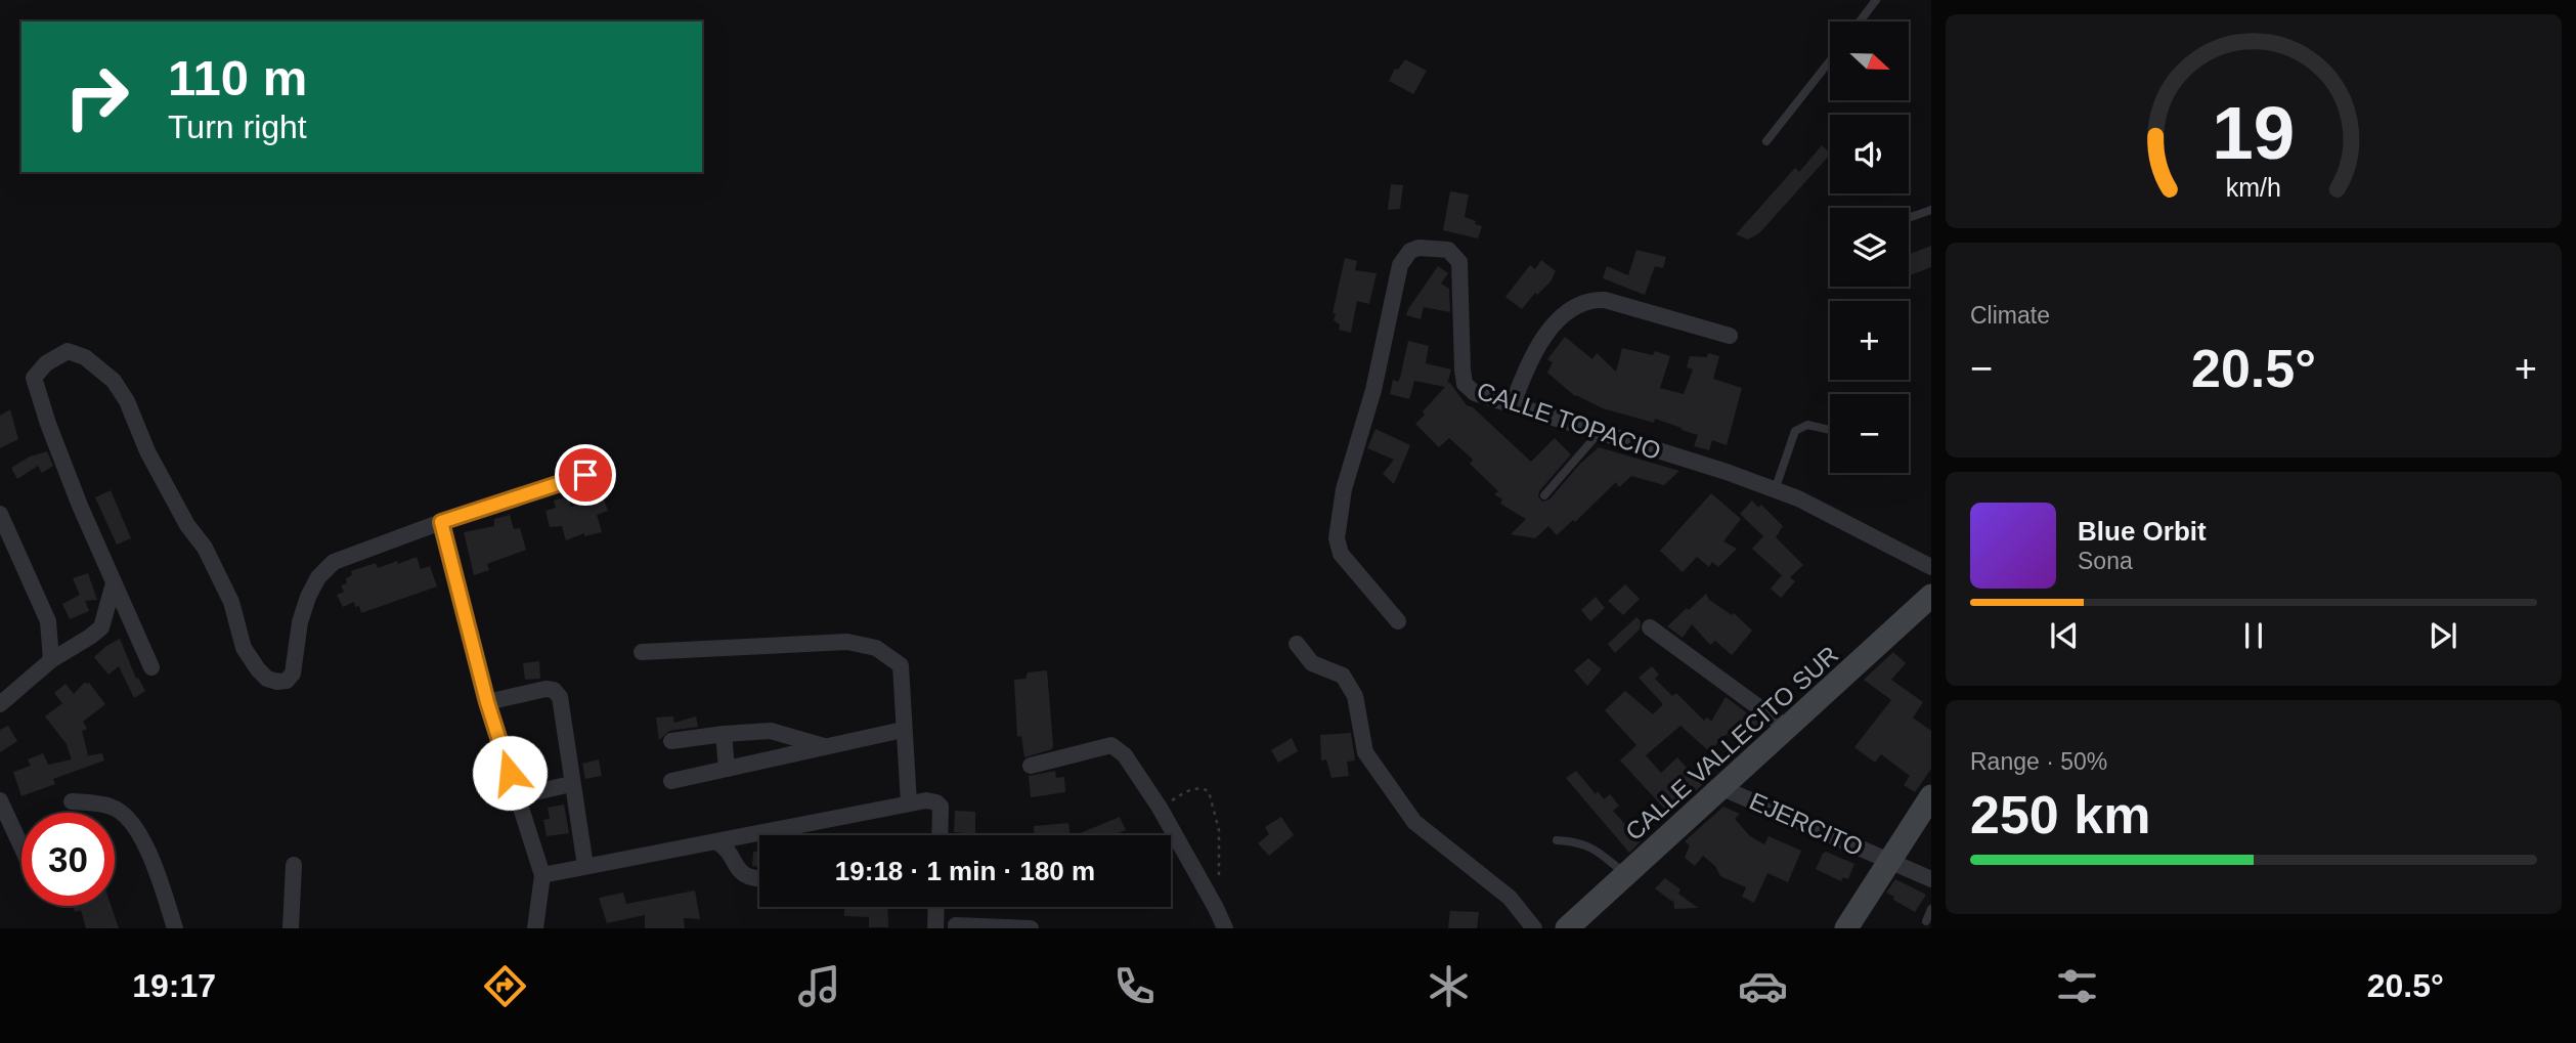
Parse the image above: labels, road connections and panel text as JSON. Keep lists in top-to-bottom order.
{
  "streets": {
    "street": ["CALLE TOPACIO", "CALLE VALLECITO SUR", "EJERCITO"]
  },
  "crossings": [
    ["CALLE VALLECITO SUR", "EJERCITO"]
  ],
  "north": "right",
  "page": {
    "map_buttons": ["+", "−"],
    "turn": ["110 m", "Turn right"],
    "tile": [
      "Climate",
      ["Range · 50%", "250 km"]
    ],
    "heat": ["−", "20.5°", "+"],
    "song": ["Blue Orbit", "Sona"],
    "limit": "30",
    "trip": "19:18 · 1 min · 180 m",
    "tabs": ["19:17", "20.5°"],
    "gauge": ["19", "km/h"]
  }
}
